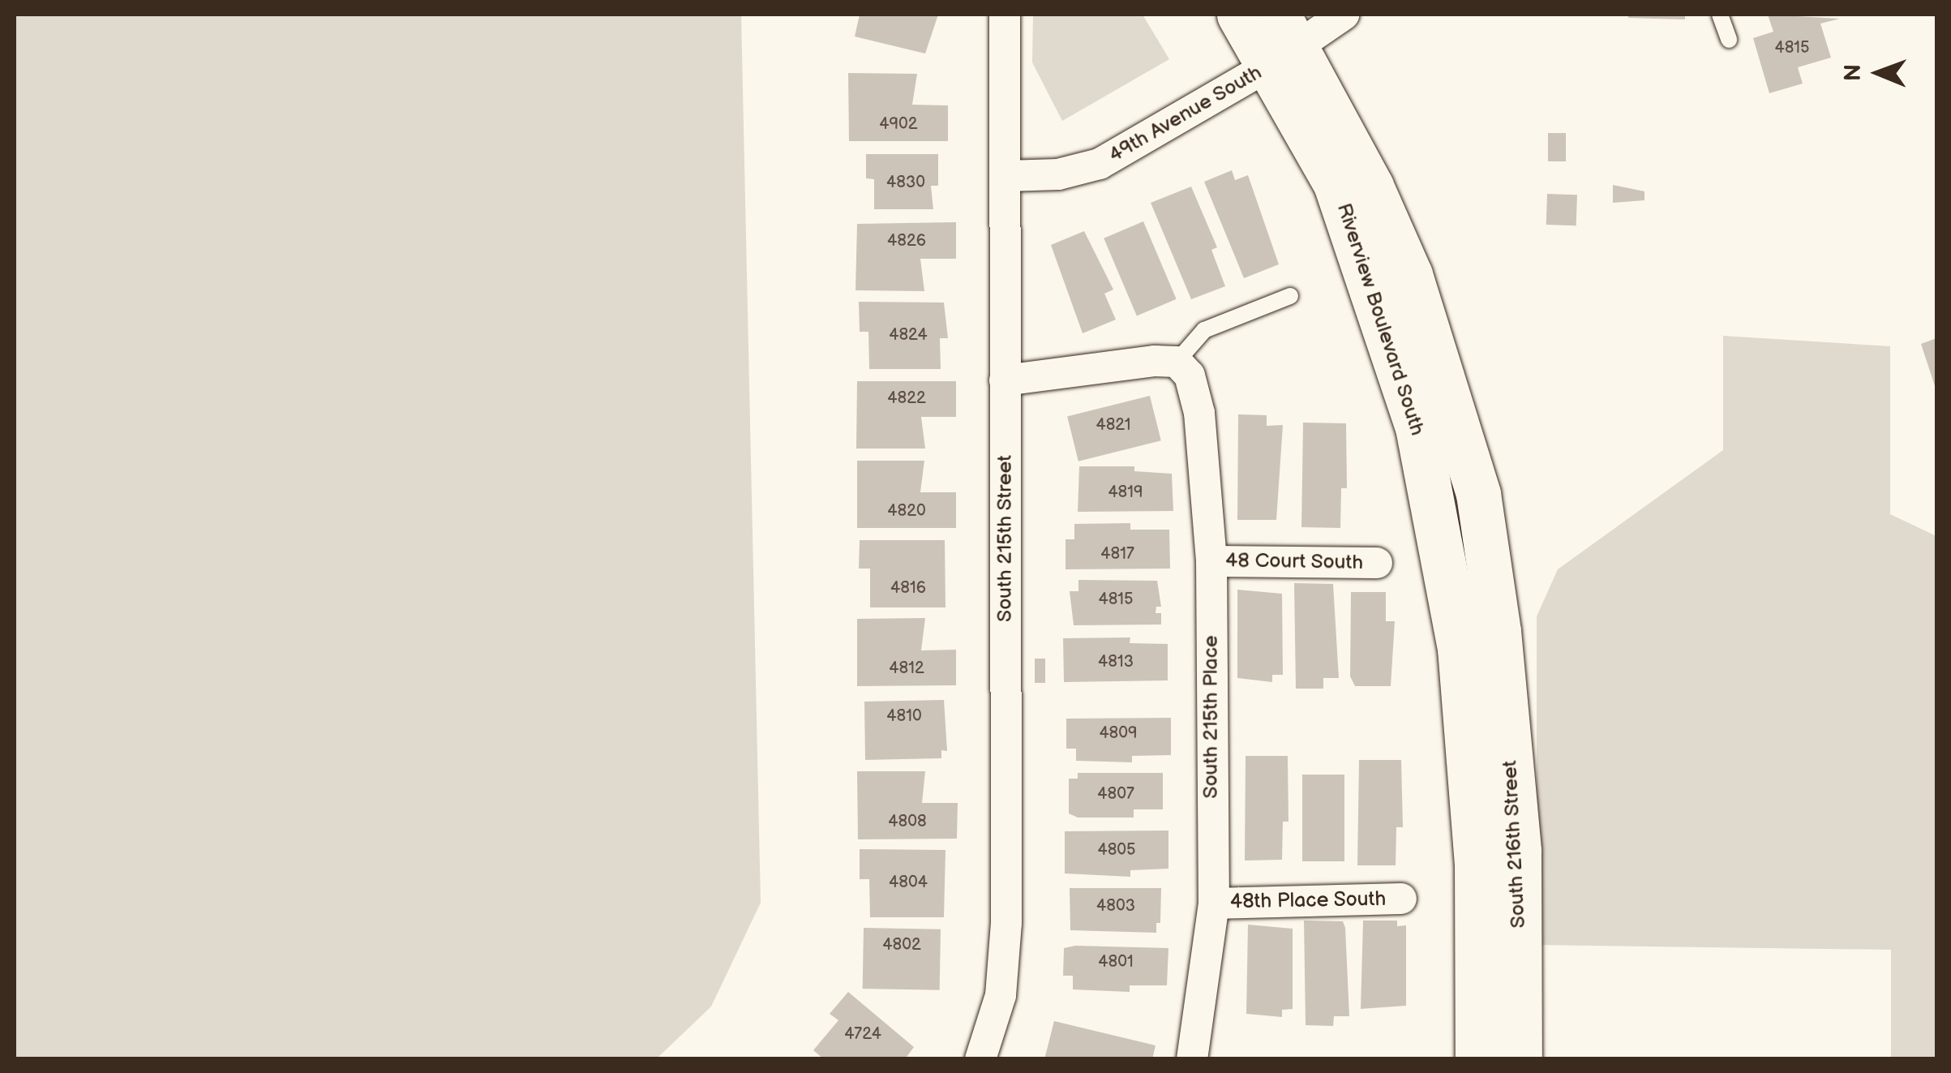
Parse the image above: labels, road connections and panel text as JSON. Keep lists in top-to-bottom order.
{
  "streets": {
    "street": [
      "49th Avenue South",
      "Riverview Boulevard South",
      "South 215th Street",
      "48 Court South",
      "South 215th Place",
      "South 216th Street",
      "48th Place South"
    ]
  },
  "crossings": [
    ["49th Avenue South", "Riverview Boulevard South"],
    ["49th Avenue South", "South 215th Street"],
    ["Riverview Boulevard South", "South 216th Street"],
    ["48 Court South", "South 215th Place"],
    ["South 215th Place", "48th Place South"]
  ],
  "house_numbers": [
    "4815",
    "4902",
    "4830",
    "4826",
    "4824",
    "4822",
    "4821",
    "4819",
    "4820",
    "4817",
    "4816",
    "4815",
    "4813",
    "4812",
    "4810",
    "4809",
    "4807",
    "4808",
    "4805",
    "4804",
    "4803",
    "4802",
    "4801",
    "4724"
  ],
  "north": "left"
}
